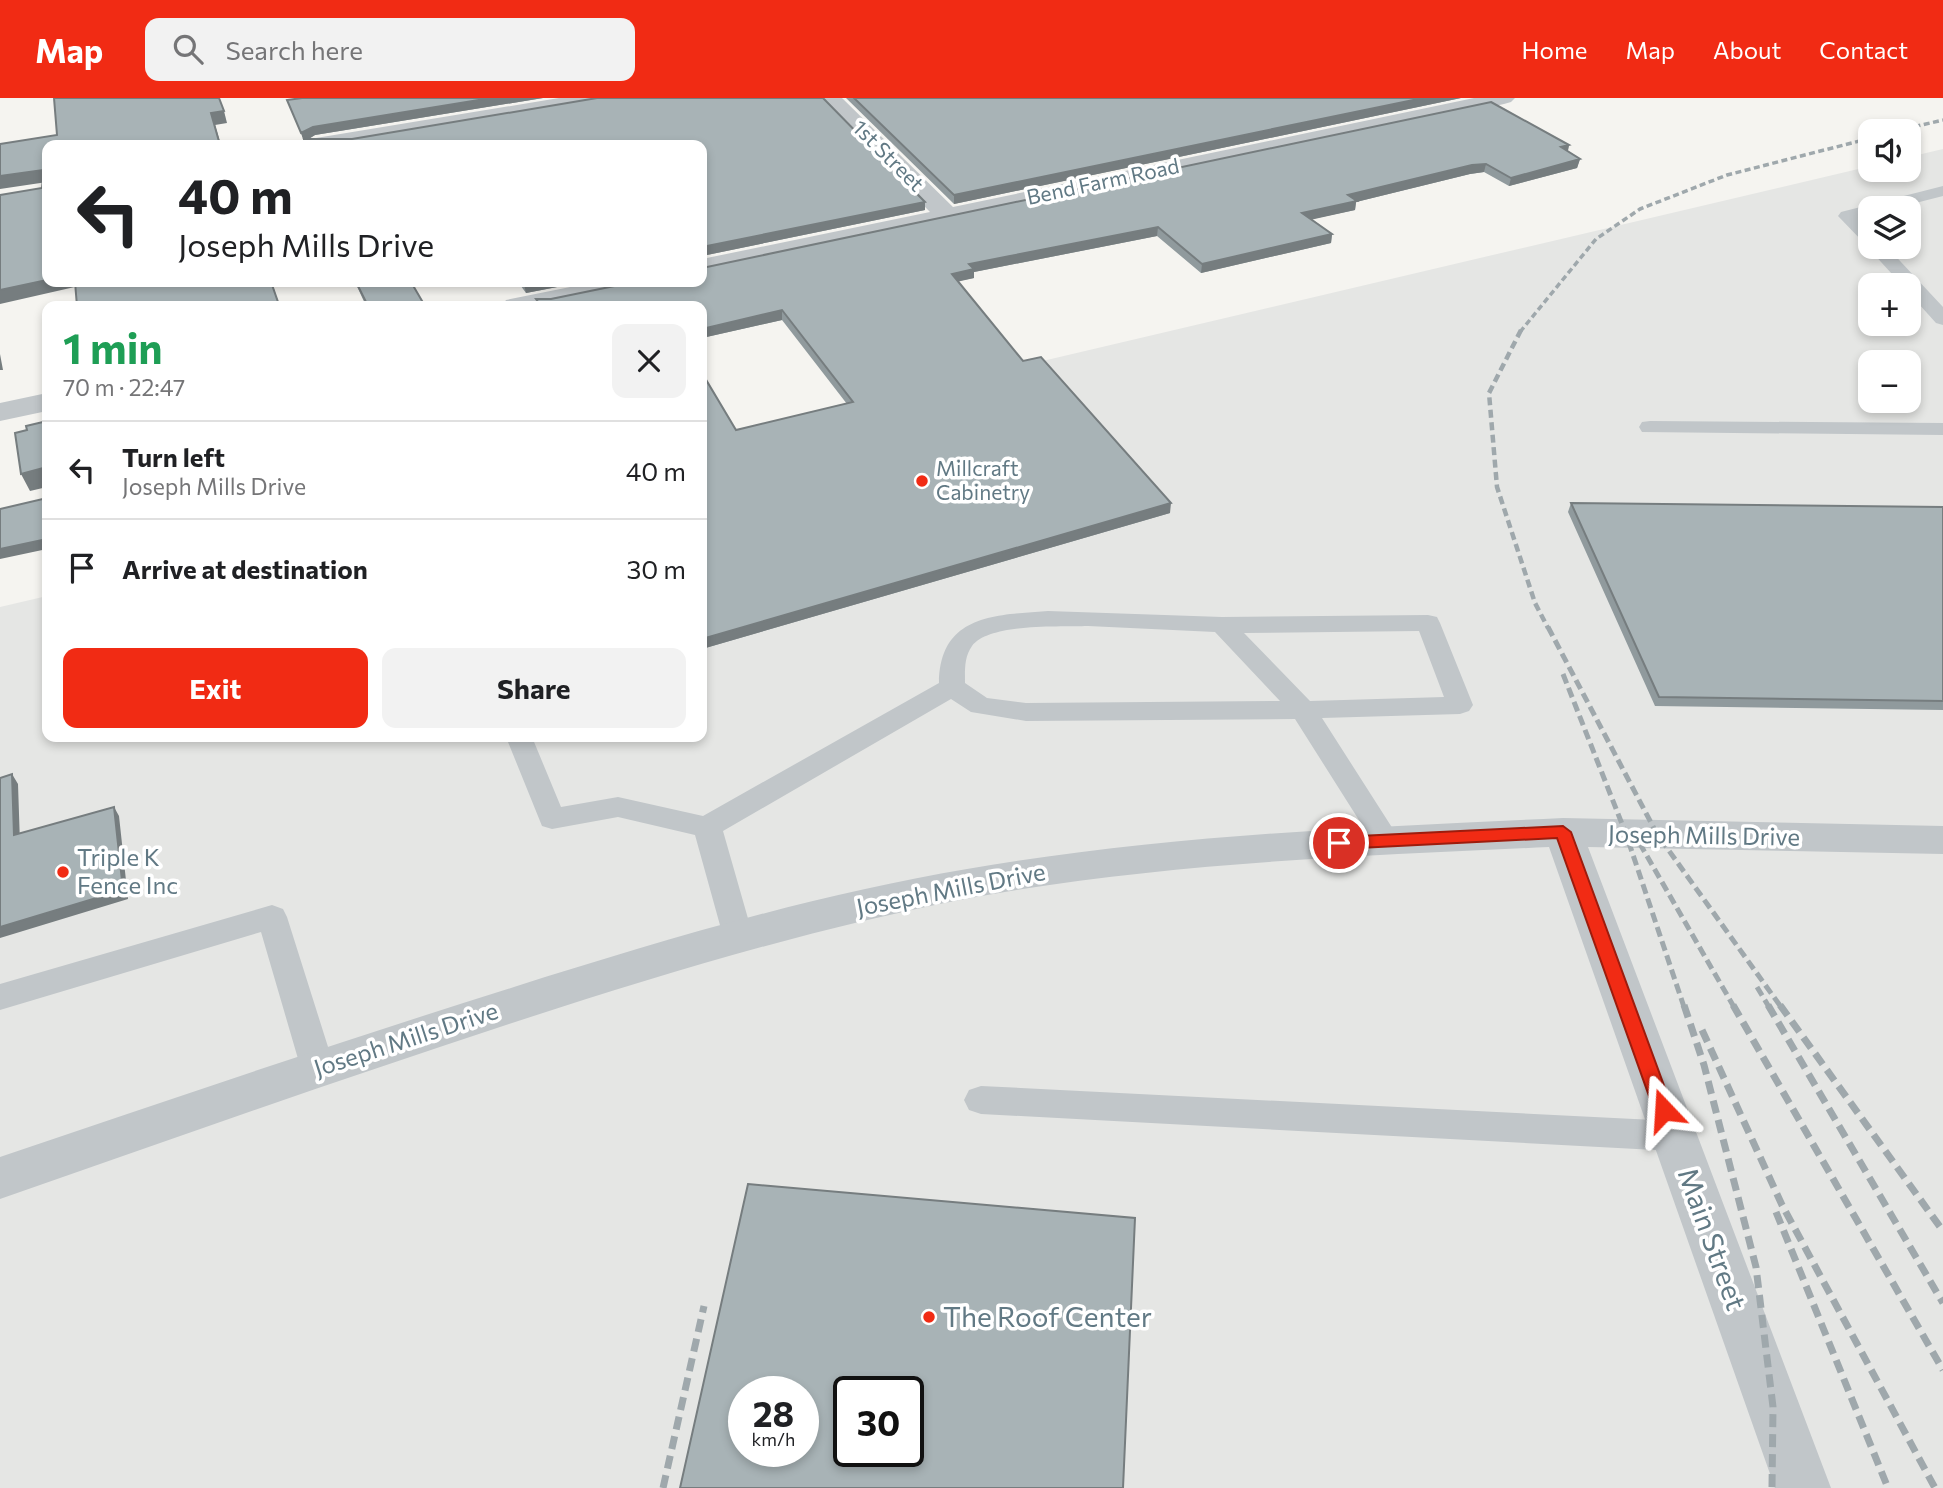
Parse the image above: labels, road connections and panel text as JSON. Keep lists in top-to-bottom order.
{
  "streets": {
    "street": [
      "1st Street",
      "Bend Farm Road",
      "Joseph Mills Drive",
      "Main Street"
    ]
  },
  "crossings": [
    ["1st Street", "Bend Farm Road"],
    ["Joseph Mills Drive", "Main Street"]
  ],
  "places": ["Millcraft Cabinetry", "Triple K Fence Inc", "The Roof Center"],
  "page": {
    "header": "Map",
    "search": "Search here",
    "nav": [
      "Home",
      "Map",
      "About",
      "Contact"
    ],
    "map_buttons": ["+", "−"],
    "turn": ["40 m", "Joseph Mills Drive"],
    "heading": ["1 min", "70 m · 22:47"],
    "list": [
      {
        "name": "Turn left",
        "note": "Joseph Mills Drive",
        "value": "40 m"
      },
      {
        "name": "Arrive at destination",
        "value": "30 m"
      }
    ],
    "buttons": ["Exit", "Share"],
    "speed": "28 km/h",
    "limit": "30"
  }
}
